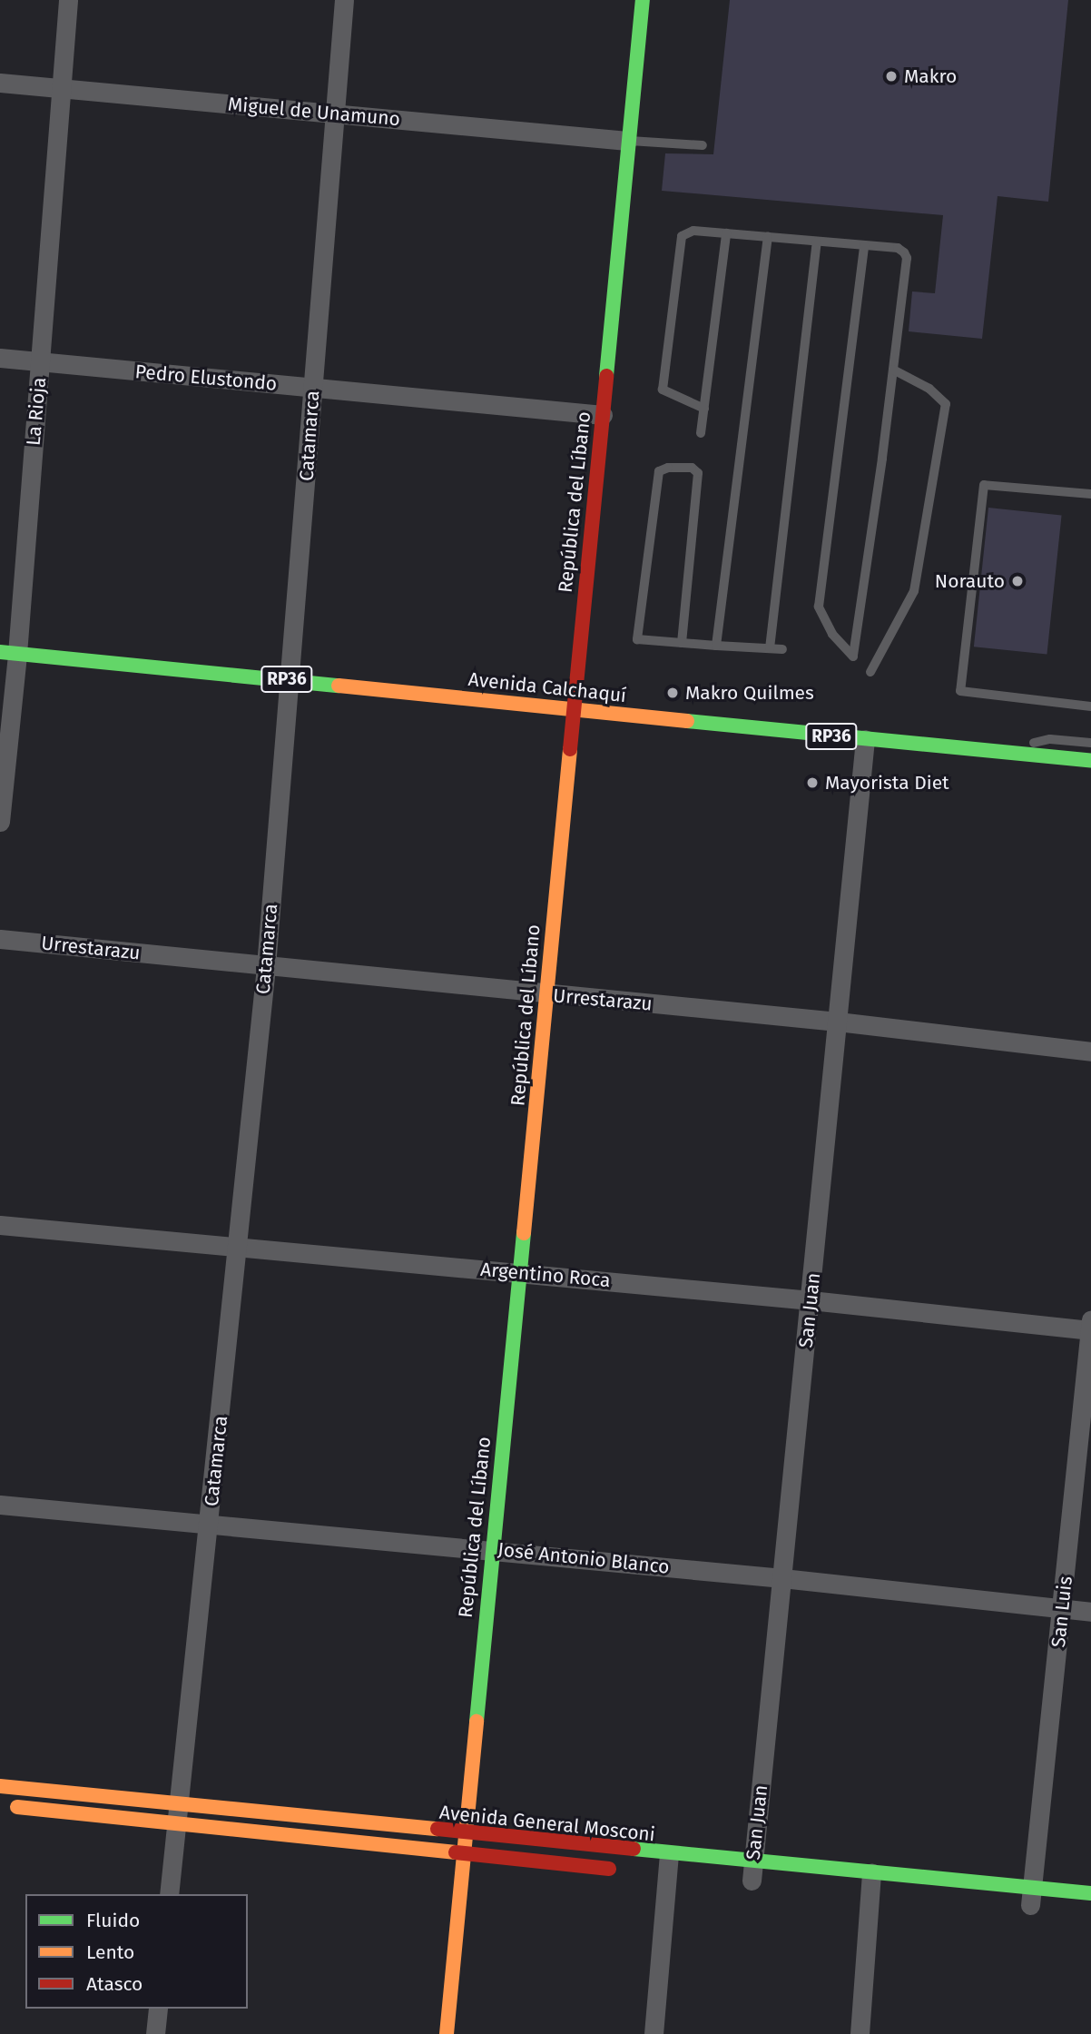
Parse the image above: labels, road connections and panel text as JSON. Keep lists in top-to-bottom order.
{
  "streets": {
    "main road": [
      "República del Líbano",
      "RP36",
      "Avenida Calchaquí",
      "Avenida General Mosconi"
    ],
    "street": [
      "Miguel de Unamuno",
      "Pedro Elustondo",
      "La Rioja",
      "Catamarca",
      "Urrestarazu",
      "Argentino Roca",
      "San Juan",
      "José Antonio Blanco",
      "San Luis"
    ]
  },
  "crossings": [
    ["Miguel de Unamuno", "La Rioja"],
    ["Miguel de Unamuno", "Catamarca"],
    ["Miguel de Unamuno", "República del Líbano"],
    ["Pedro Elustondo", "La Rioja"],
    ["Pedro Elustondo", "Catamarca"],
    ["Pedro Elustondo", "República del Líbano"],
    ["La Rioja", "Avenida Calchaquí"],
    ["Catamarca", "Avenida Calchaquí"],
    ["Catamarca", "Urrestarazu"],
    ["Catamarca", "Argentino Roca"],
    ["Catamarca", "José Antonio Blanco"],
    ["Catamarca", "Avenida General Mosconi"],
    ["República del Líbano", "Avenida Calchaquí"],
    ["República del Líbano", "Urrestarazu"],
    ["República del Líbano", "Argentino Roca"],
    ["República del Líbano", "José Antonio Blanco"],
    ["República del Líbano", "Avenida General Mosconi"],
    ["Avenida Calchaquí", "San Juan"],
    ["Urrestarazu", "San Juan"],
    ["Argentino Roca", "San Juan"],
    ["Argentino Roca", "San Luis"],
    ["San Juan", "José Antonio Blanco"],
    ["San Juan", "Avenida General Mosconi"],
    ["José Antonio Blanco", "San Luis"],
    ["San Luis", "Avenida General Mosconi"]
  ],
  "places": [
    "Makro",
    "Norauto",
    "Makro Quilmes",
    "Mayorista Diet"
  ],
  "legend": ["Fluido", "Lento", "Atasco"]
}
